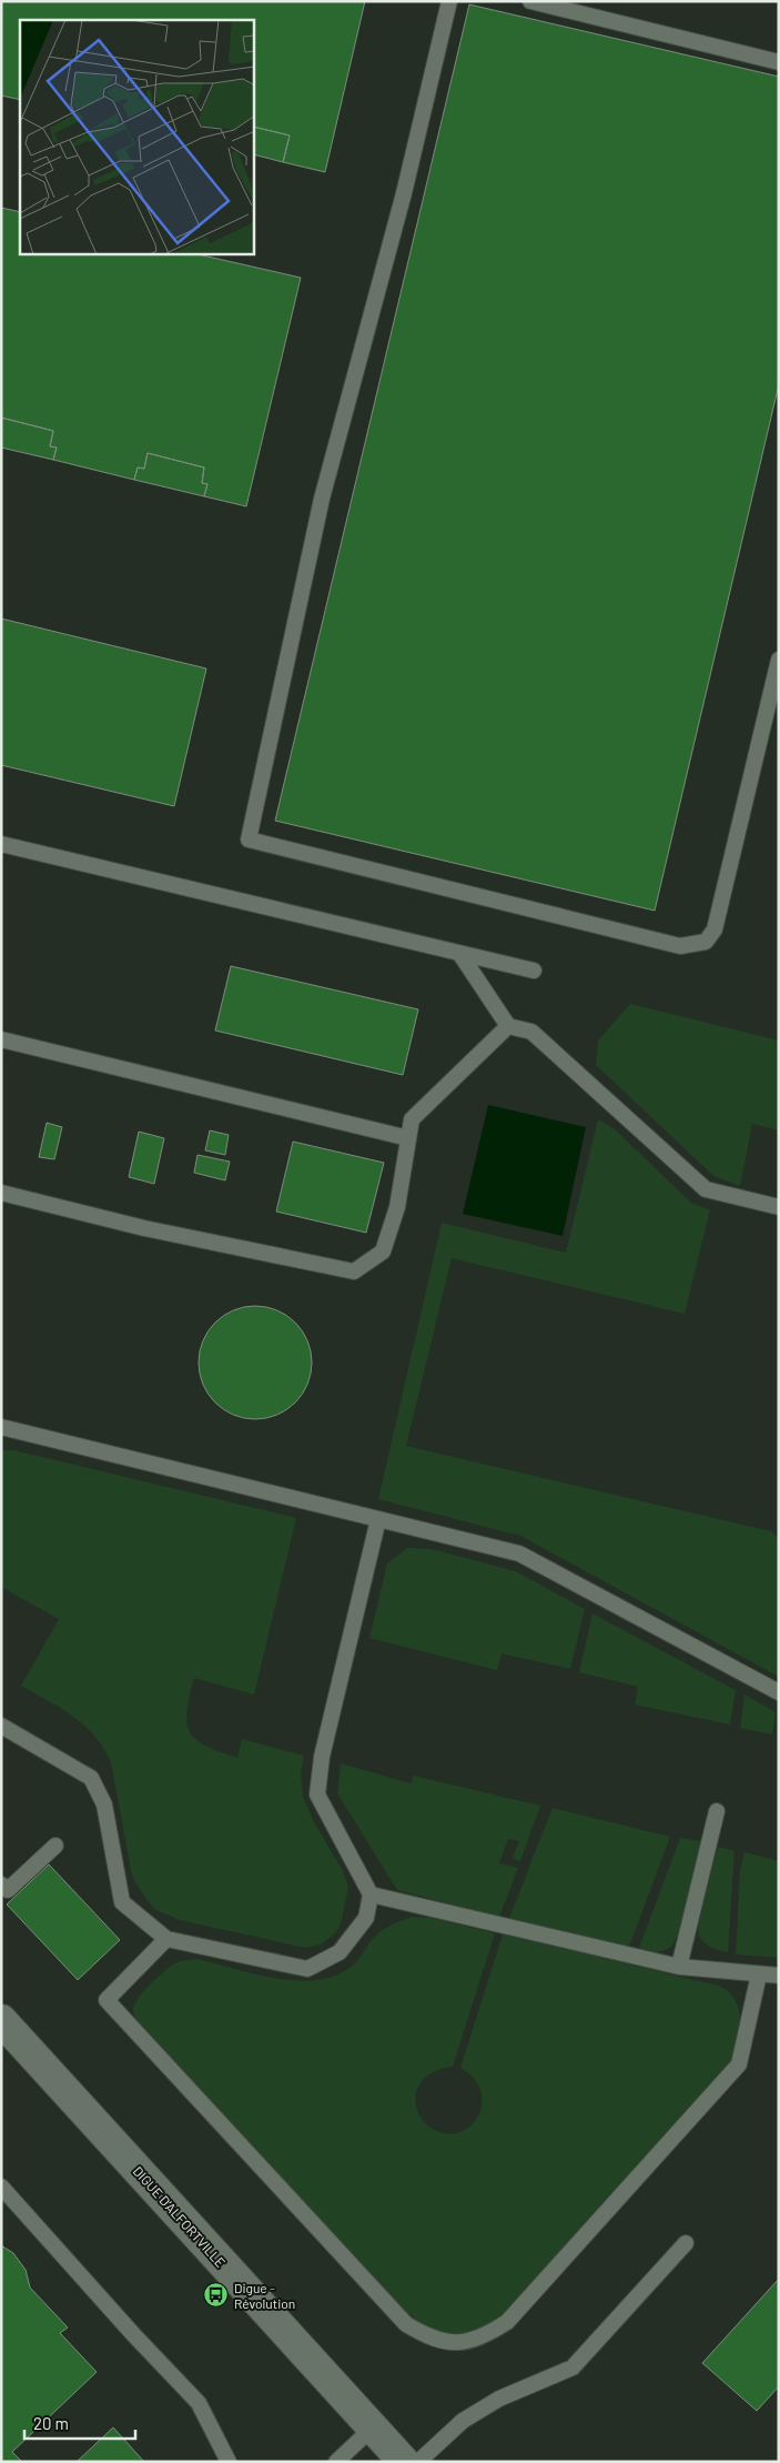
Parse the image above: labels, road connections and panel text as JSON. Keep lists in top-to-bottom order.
{
  "streets": {
    "street": ["DIGUE D'ALFORTVILLE"]
  },
  "places": {
    "bus stop": ["Digue - Révolution"]
  },
  "scale_bar": "20 m"
}
